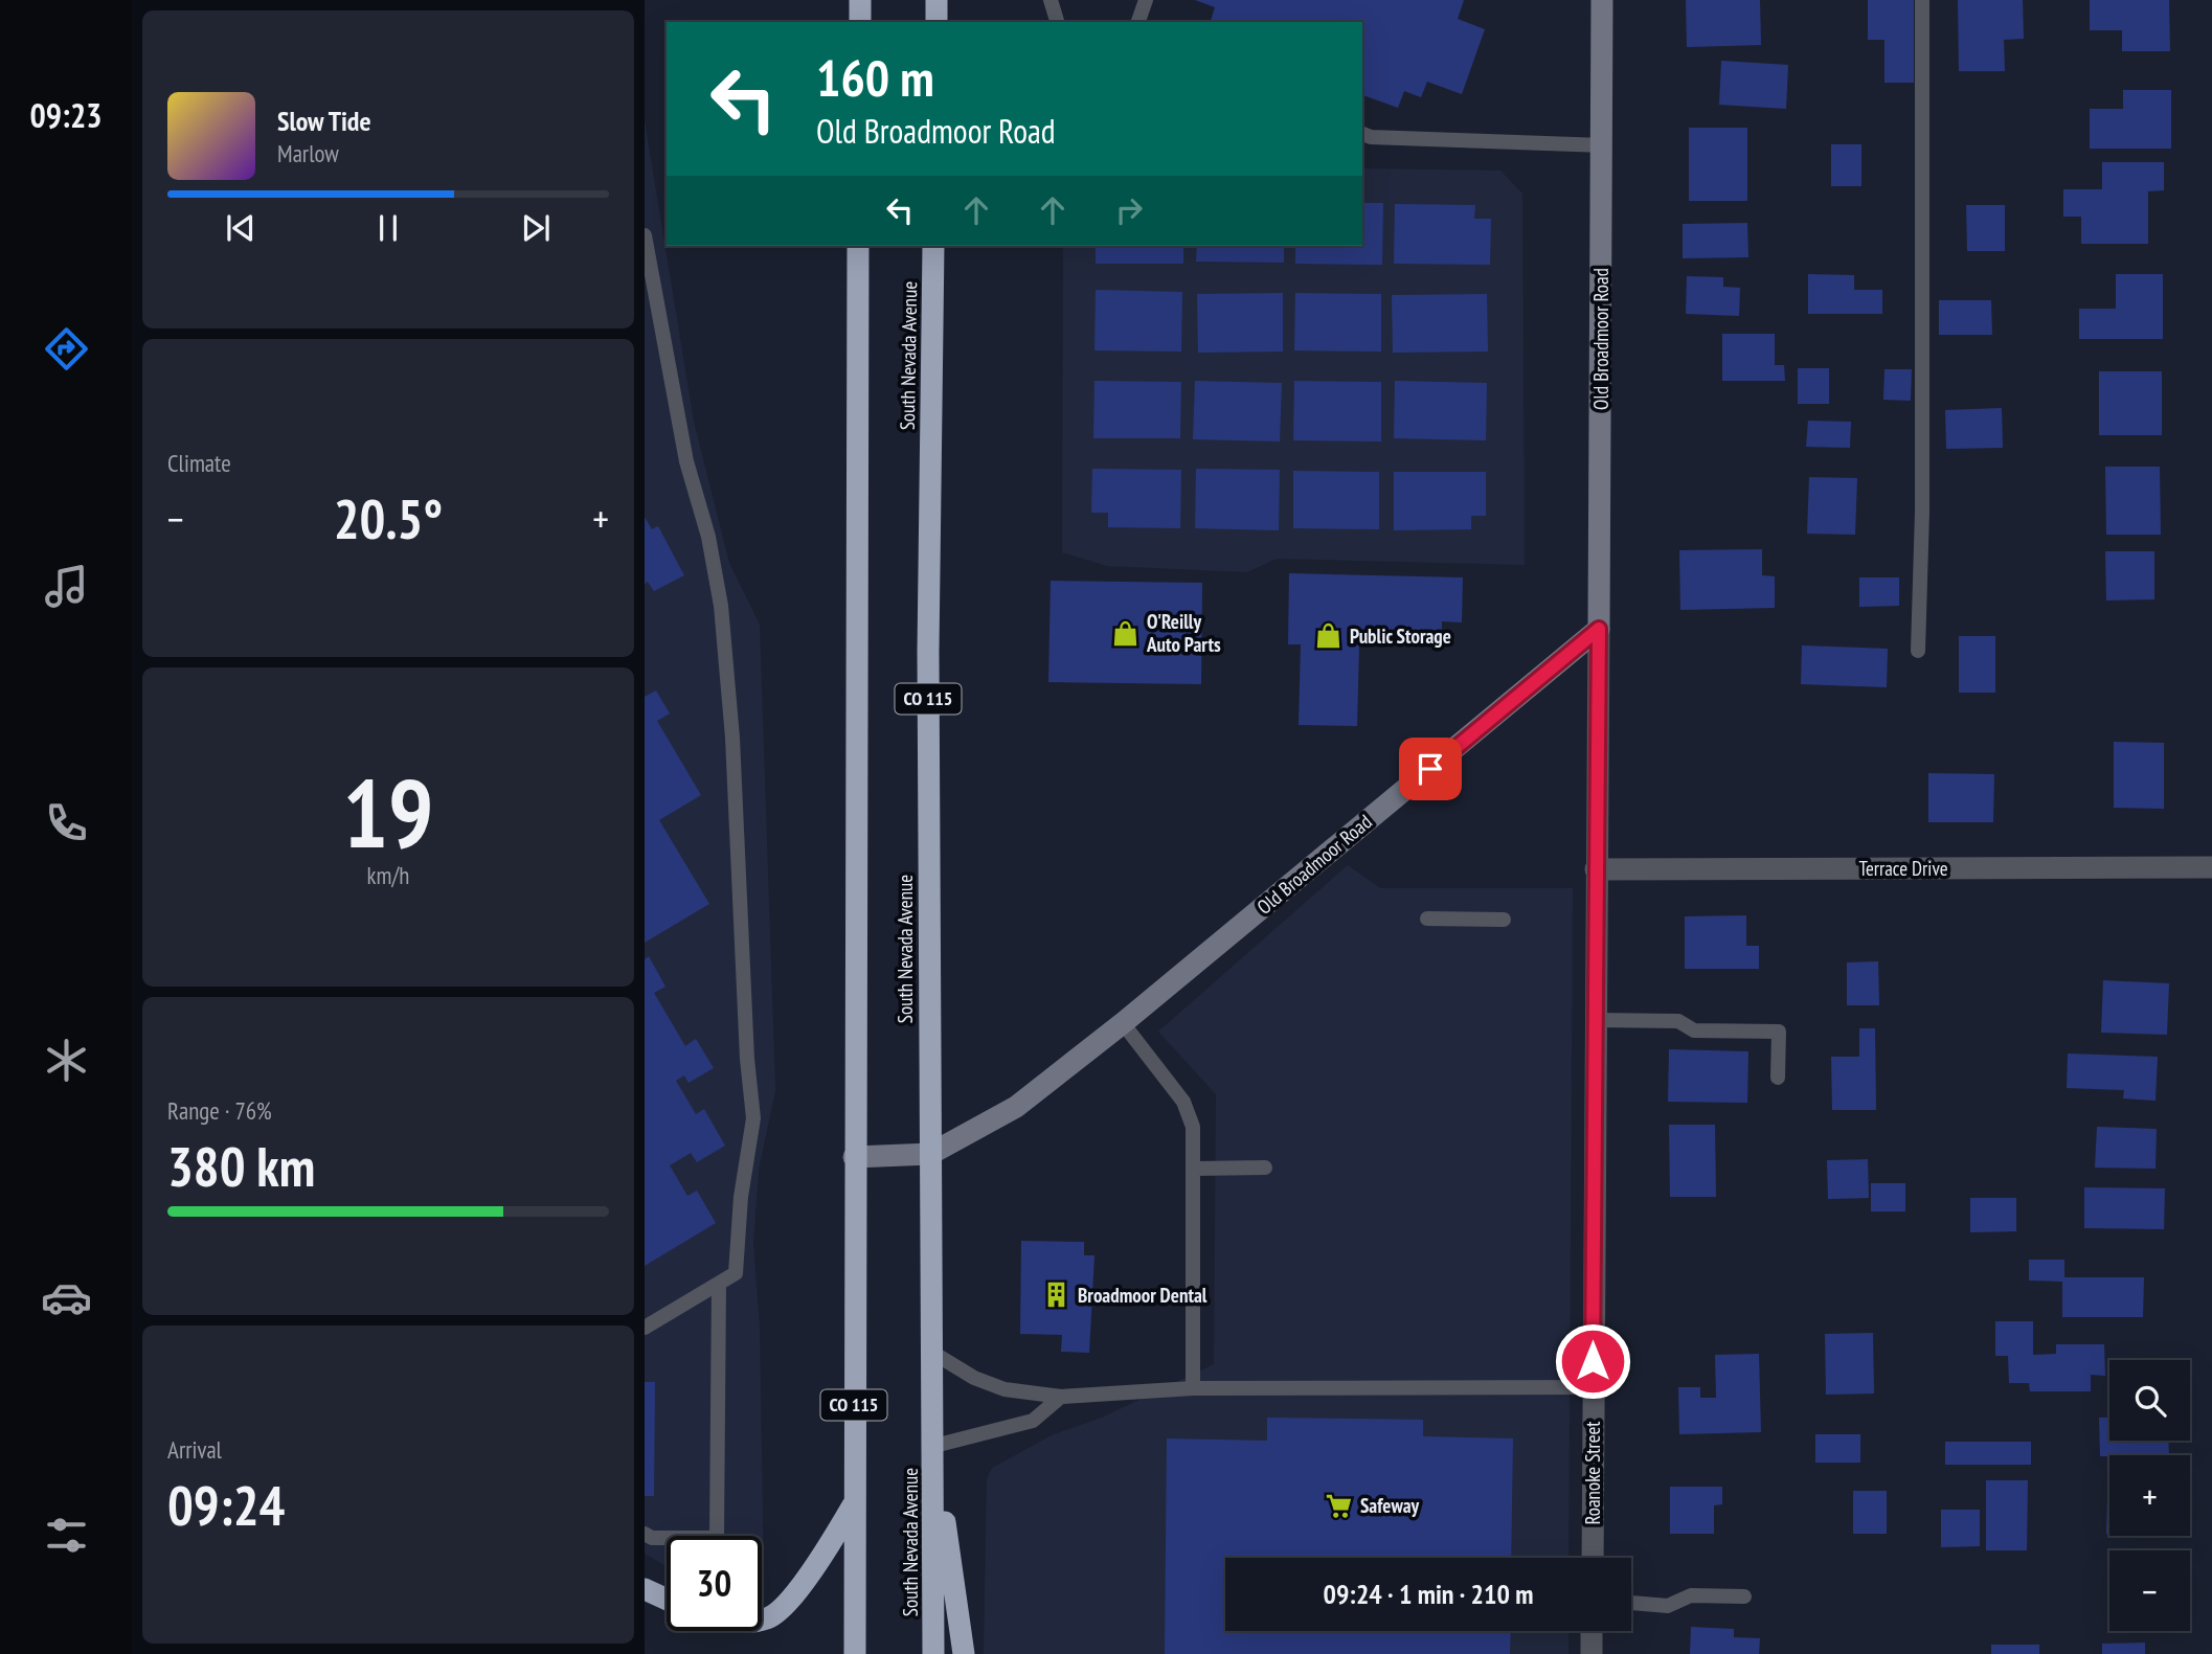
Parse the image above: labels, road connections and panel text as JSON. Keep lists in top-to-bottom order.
{
  "streets": {
    "highway": ["South Nevada Avenue", "CO 115"],
    "street": ["Old Broadmoor Road", "Terrace Drive", "Roanoke Street"]
  },
  "crossings": [
    ["Old Broadmoor Road", "South Nevada Avenue"],
    ["Old Broadmoor Road", "CO 115"],
    ["Old Broadmoor Road", "Roanoke Street"],
    ["Terrace Drive", "Roanoke Street"]
  ],
  "places": {
    "shop": ["O'Reilly Auto Parts", "Public Storage"],
    "building": ["Broadmoor Dental"],
    "supermarket": ["Safeway"]
  },
  "page": {
    "tabs": "09:23",
    "turn": ["160 m", "Old Broadmoor Road"],
    "song": ["Slow Tide", "Marlow"],
    "tile": [
      "Climate",
      ["19", "km/h"],
      ["Range · 76%", "380 km"],
      ["Arrival", "09:24"]
    ],
    "heat": ["−", "20.5°", "+"],
    "map_buttons": ["+", "−"],
    "limit": "30",
    "trip": "09:24 · 1 min · 210 m"
  }
}
